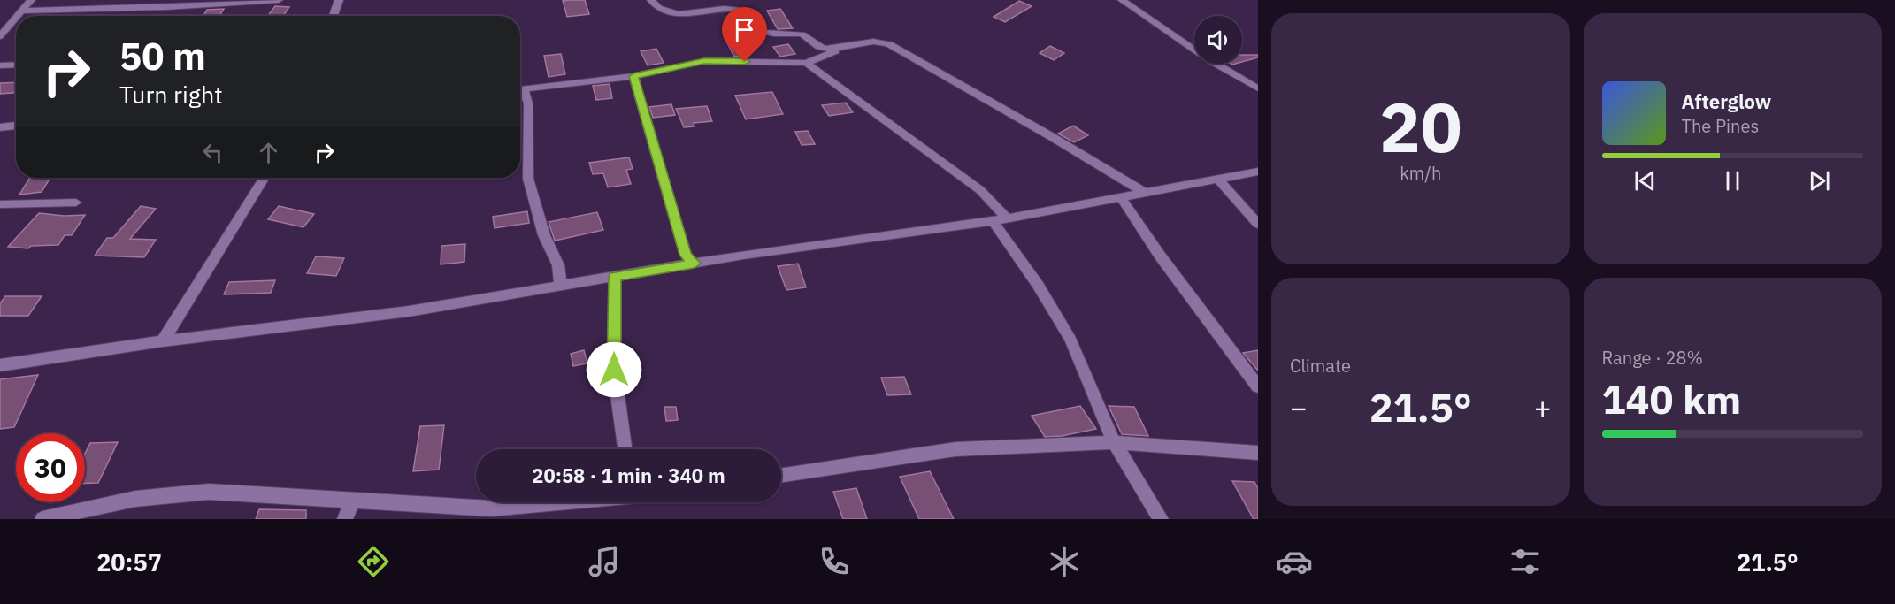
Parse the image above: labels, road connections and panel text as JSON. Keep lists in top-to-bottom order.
{
  "page": {
    "tile": [
      ["20", "km/h"],
      "Climate",
      ["Range · 28%", "140 km"]
    ],
    "turn": ["50 m", "Turn right"],
    "song": ["Afterglow", "The Pines"],
    "heat": ["−", "21.5°", "+"],
    "limit": "30",
    "trip": "20:58 · 1 min · 340 m",
    "tabs": ["20:57", "21.5°"]
  }
}
